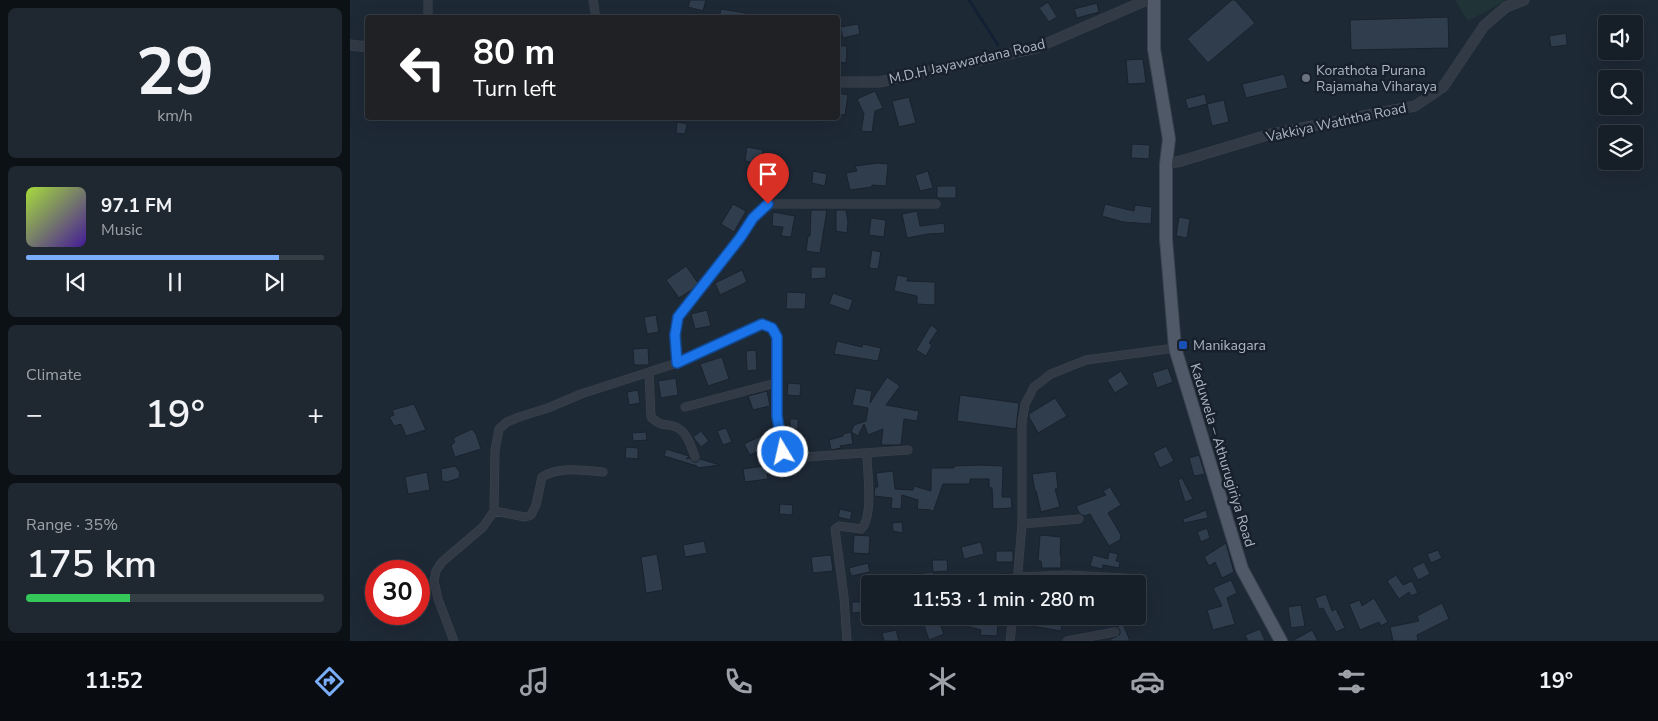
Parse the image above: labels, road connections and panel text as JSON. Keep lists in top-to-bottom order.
{
  "streets": {
    "main road": ["Kaduwela – Athurugiriya Road"],
    "street": ["M.D.H Jayawardana Road", "Vakkiya Waththa Road"]
  },
  "crossings": [
    ["Vakkiya Waththa Road", "Kaduwela – Athurugiriya Road"]
  ],
  "places": {
    "other": ["Korathota Purana Rajamaha Viharaya"],
    "transit": ["Manikagara"]
  },
  "page": {
    "tile": [
      ["29", "km/h"],
      "Climate",
      ["Range · 35%", "175 km"]
    ],
    "turn": ["80 m", "Turn left"],
    "song": ["97.1 FM", "Music"],
    "heat": ["−", "19°", "+"],
    "limit": "30",
    "trip": "11:53 · 1 min · 280 m",
    "tabs": ["11:52", "19°"]
  }
}
